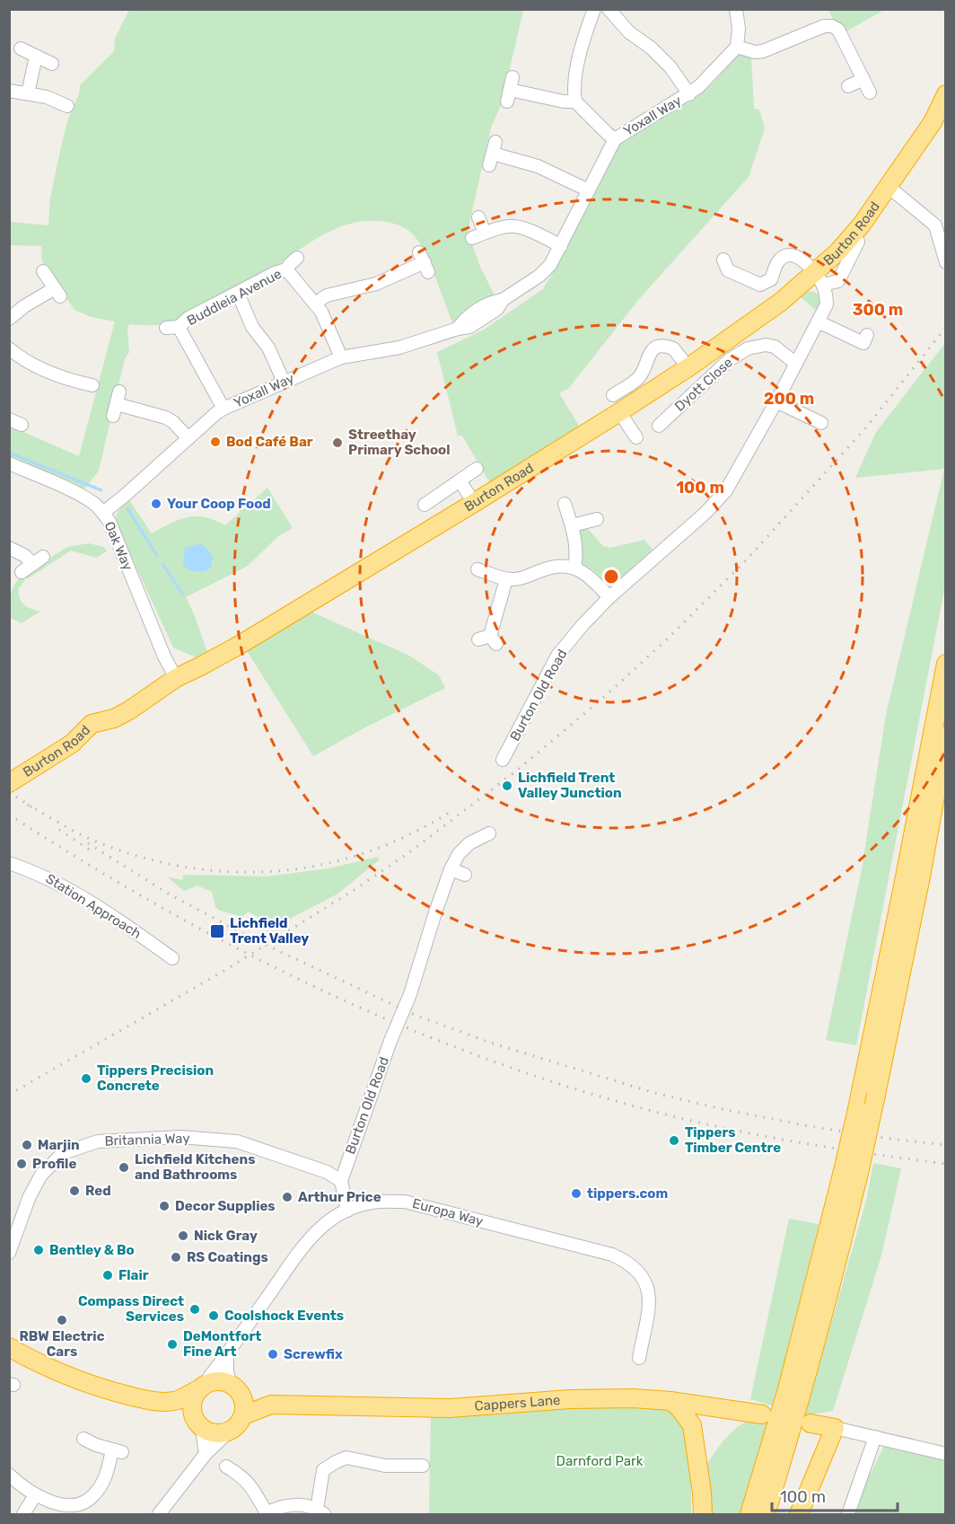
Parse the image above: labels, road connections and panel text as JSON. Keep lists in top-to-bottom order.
{
  "streets": {
    "highway": ["Burton Road", "Cappers Lane"],
    "street": [
      "Yoxall Way",
      "Buddleia Avenue",
      "Dyott Close",
      "Oak Way",
      "Burton Old Road",
      "Station Approach",
      "Britannia Way",
      "Europa Way"
    ]
  },
  "crossings": [
    ["Yoxall Way", "Oak Way"],
    ["Burton Road", "Oak Way"],
    ["Burton Road", "Burton Old Road"],
    ["Dyott Close", "Burton Old Road"],
    ["Burton Old Road", "Britannia Way"],
    ["Europa Way", "Cappers Lane"]
  ],
  "parks": ["Darnford Park"],
  "places": {
    "other": [
      "Bod Café Bar",
      "Streethay Primary School",
      "Your Coop Food",
      "Lichfield Trent Valley Junction",
      "Tippers Precision Concrete",
      "Tippers Timber Centre",
      "Marjin",
      "Profile",
      "Lichfield Kitchens and Bathrooms",
      "Red",
      "tippers.com",
      "Arthur Price",
      "Decor Supplies",
      "Nick Gray",
      "Bentley & Bo",
      "RS Coatings",
      "Flair",
      "Compass Direct Services",
      "Coolshock Events",
      "RBW Electric Cars",
      "DeMontfort Fine Art",
      "Screwfix"
    ],
    "transit": ["Lichfield Trent Valley"]
  },
  "scale_bar": "100 m",
  "rings": ["300 m", "200 m", "100 m"]
}
